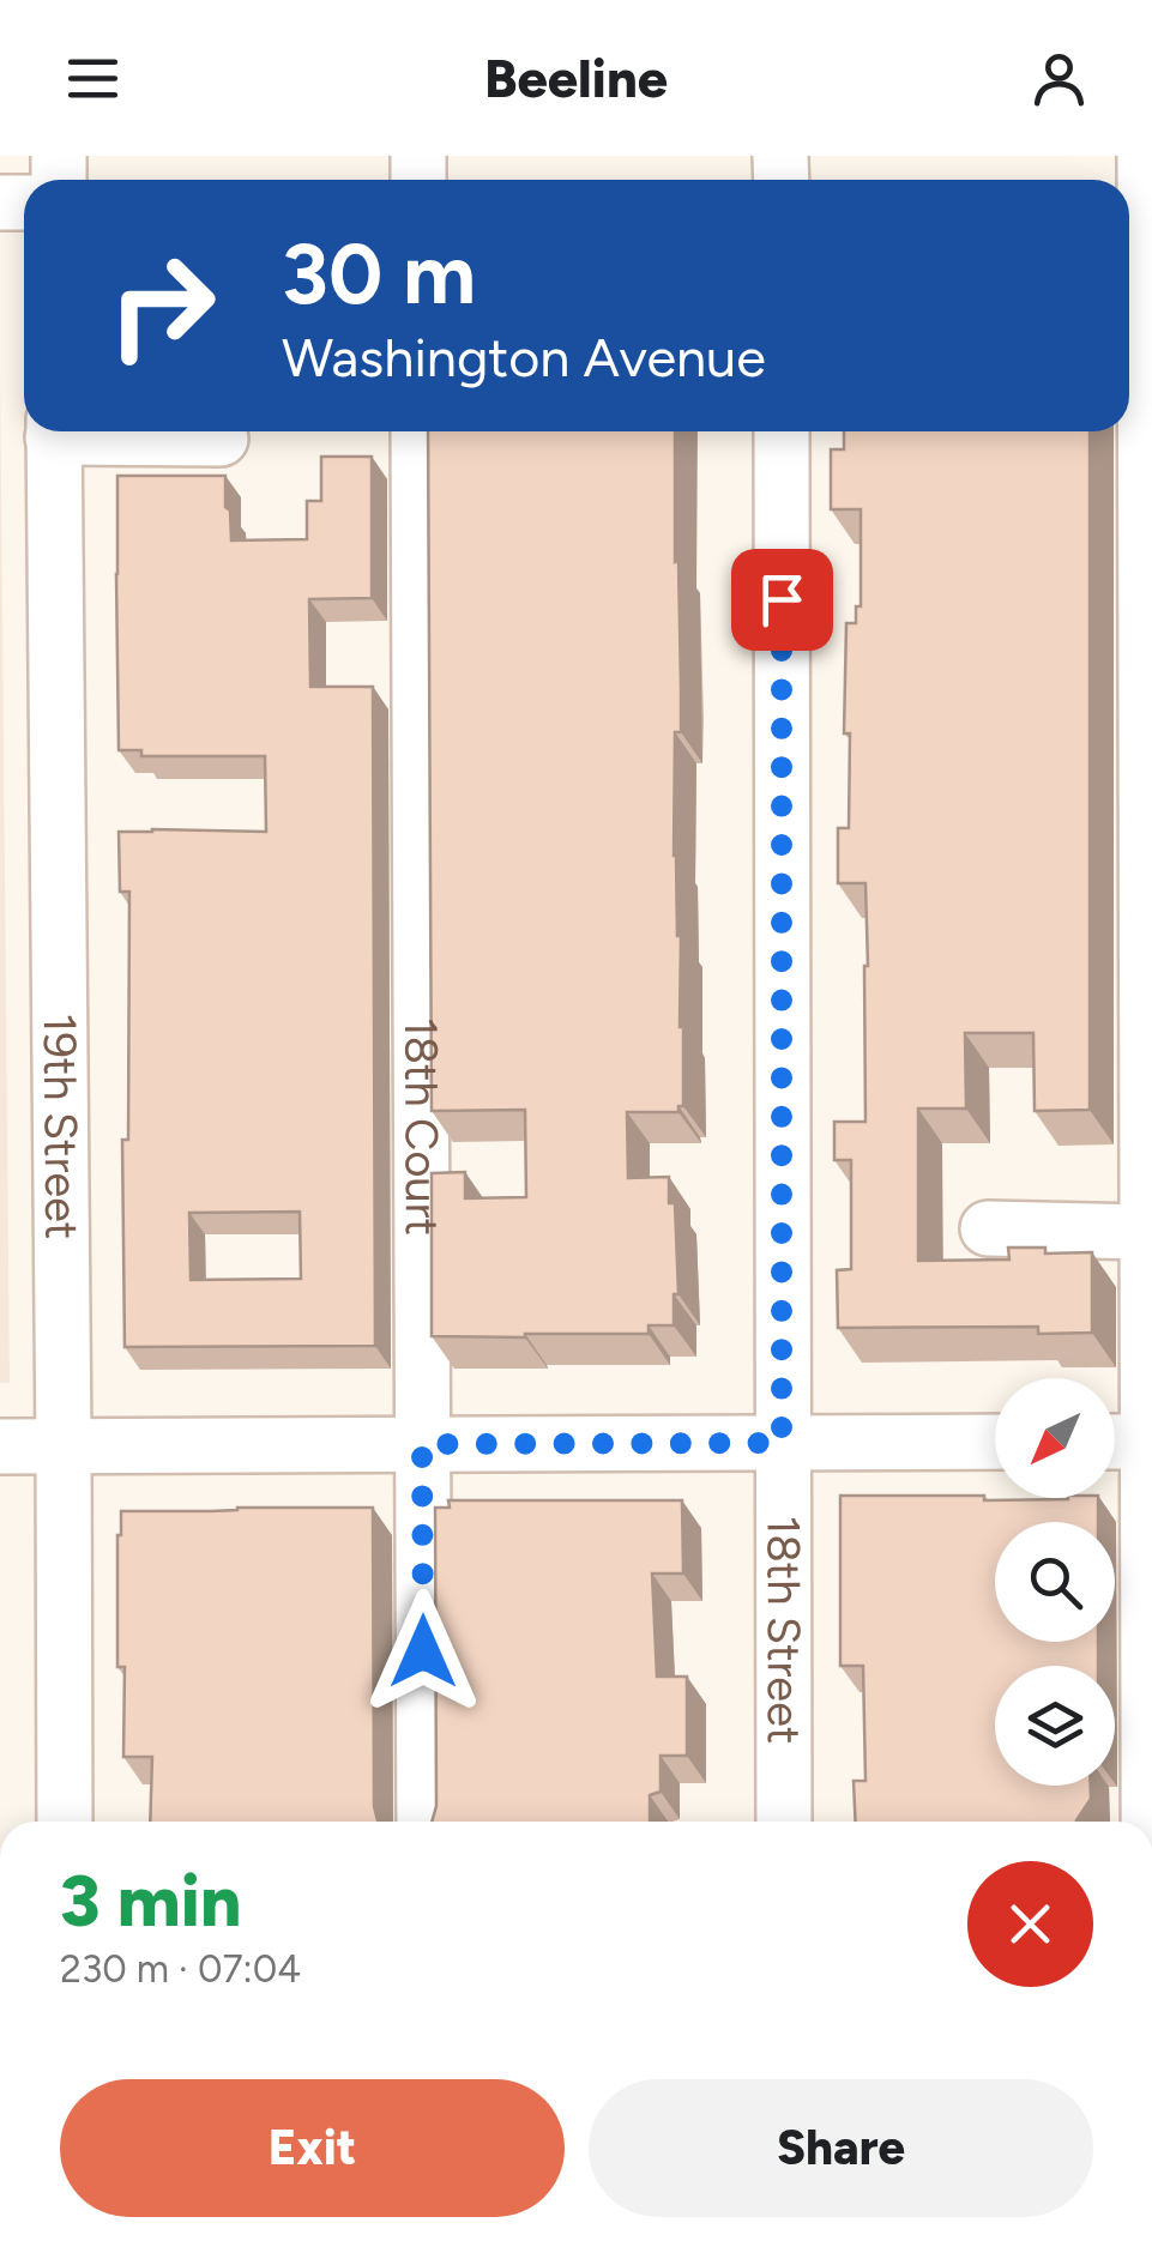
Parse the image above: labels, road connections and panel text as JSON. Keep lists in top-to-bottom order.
{
  "streets": {
    "street": ["19th Street", "18th Court", "18th Street"]
  },
  "north": "bottom left",
  "page": {
    "header": "Beeline",
    "turn": ["30 m", "Washington Avenue"],
    "heading": ["3 min", "230 m · 07:04"],
    "buttons": ["Exit", "Share"]
  }
}
